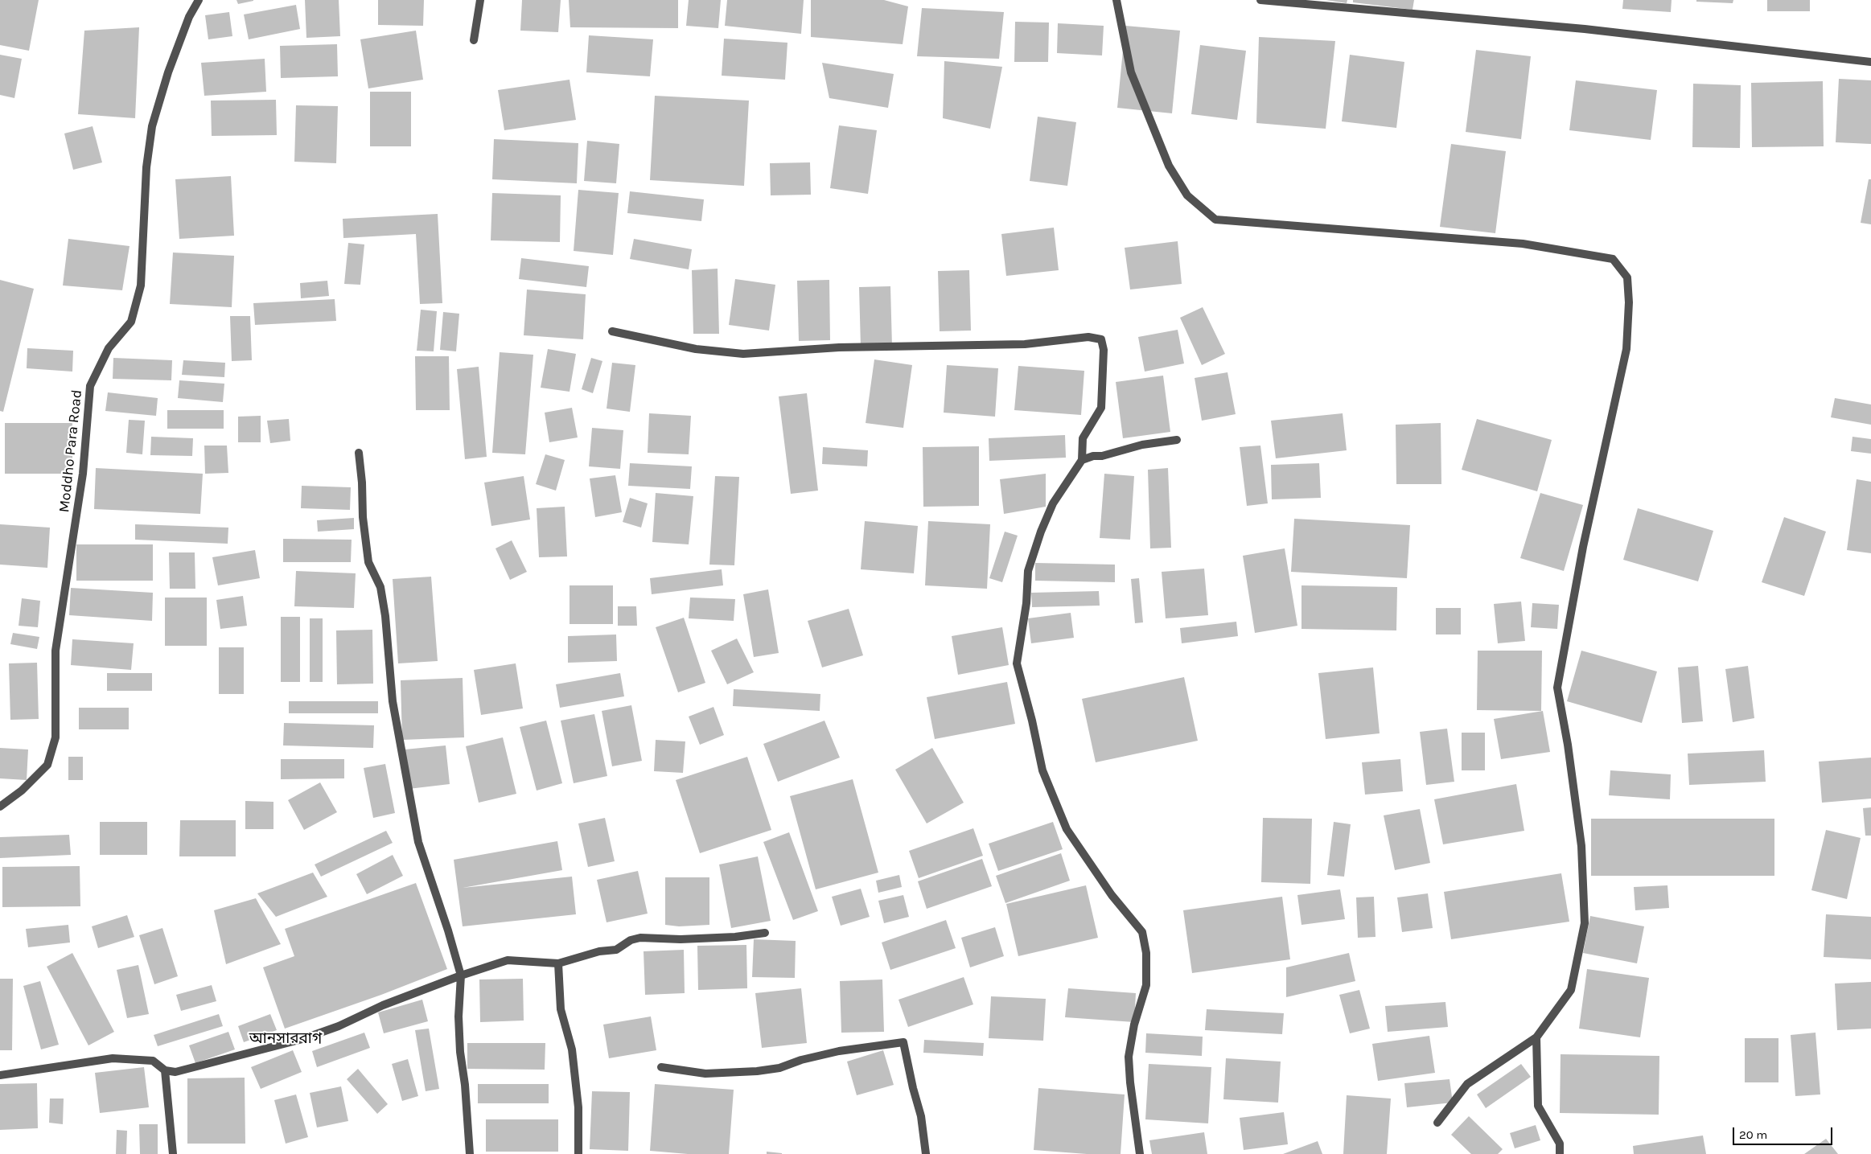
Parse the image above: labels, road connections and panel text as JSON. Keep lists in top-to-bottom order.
{
  "streets": {
    "street": ["Moddho Para Road"]
  },
  "districts": ["আনসারবাগ"],
  "scale_bar": "20 m"
}
